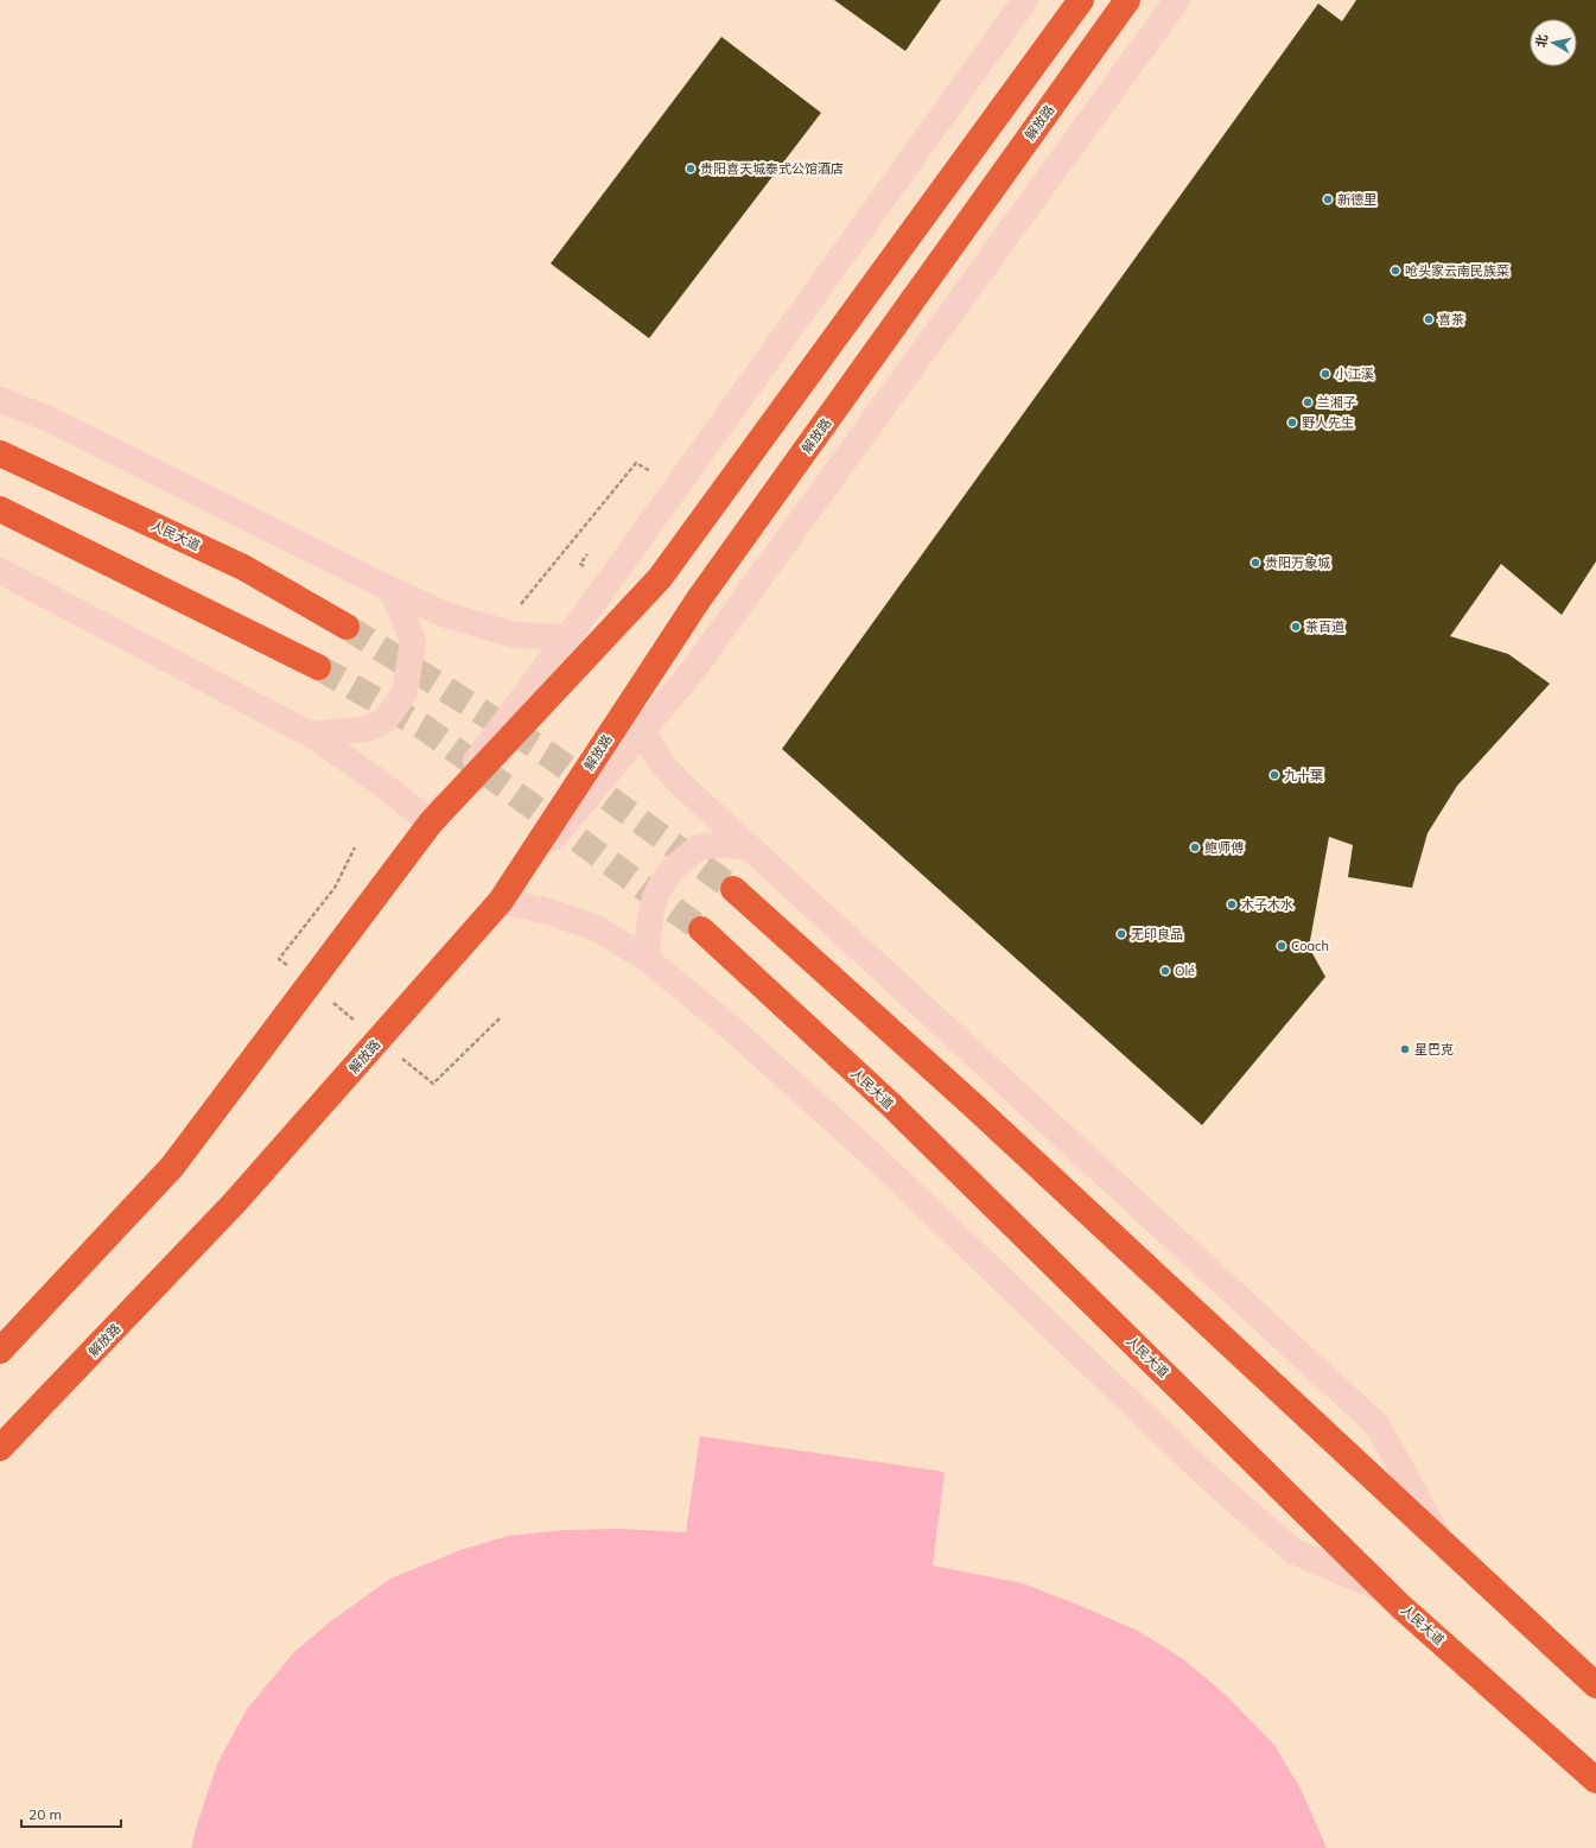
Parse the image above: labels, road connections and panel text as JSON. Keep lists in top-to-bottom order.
{
  "streets": {
    "highway": ["解放路", "人民大道"]
  },
  "places": [
    "贵阳喜天城泰式公馆酒店",
    "新德里",
    "呛头家云南民族菜",
    "喜茶",
    "小江溪",
    "兰湘子",
    "野人先生",
    "贵阳万象城",
    "茶百道",
    "九十葉",
    "鲍师傅",
    "木子木水",
    "无印良品",
    "Coach",
    "Olé",
    "星巴克"
  ],
  "scale_bar": "20 m",
  "north": "left"
}
